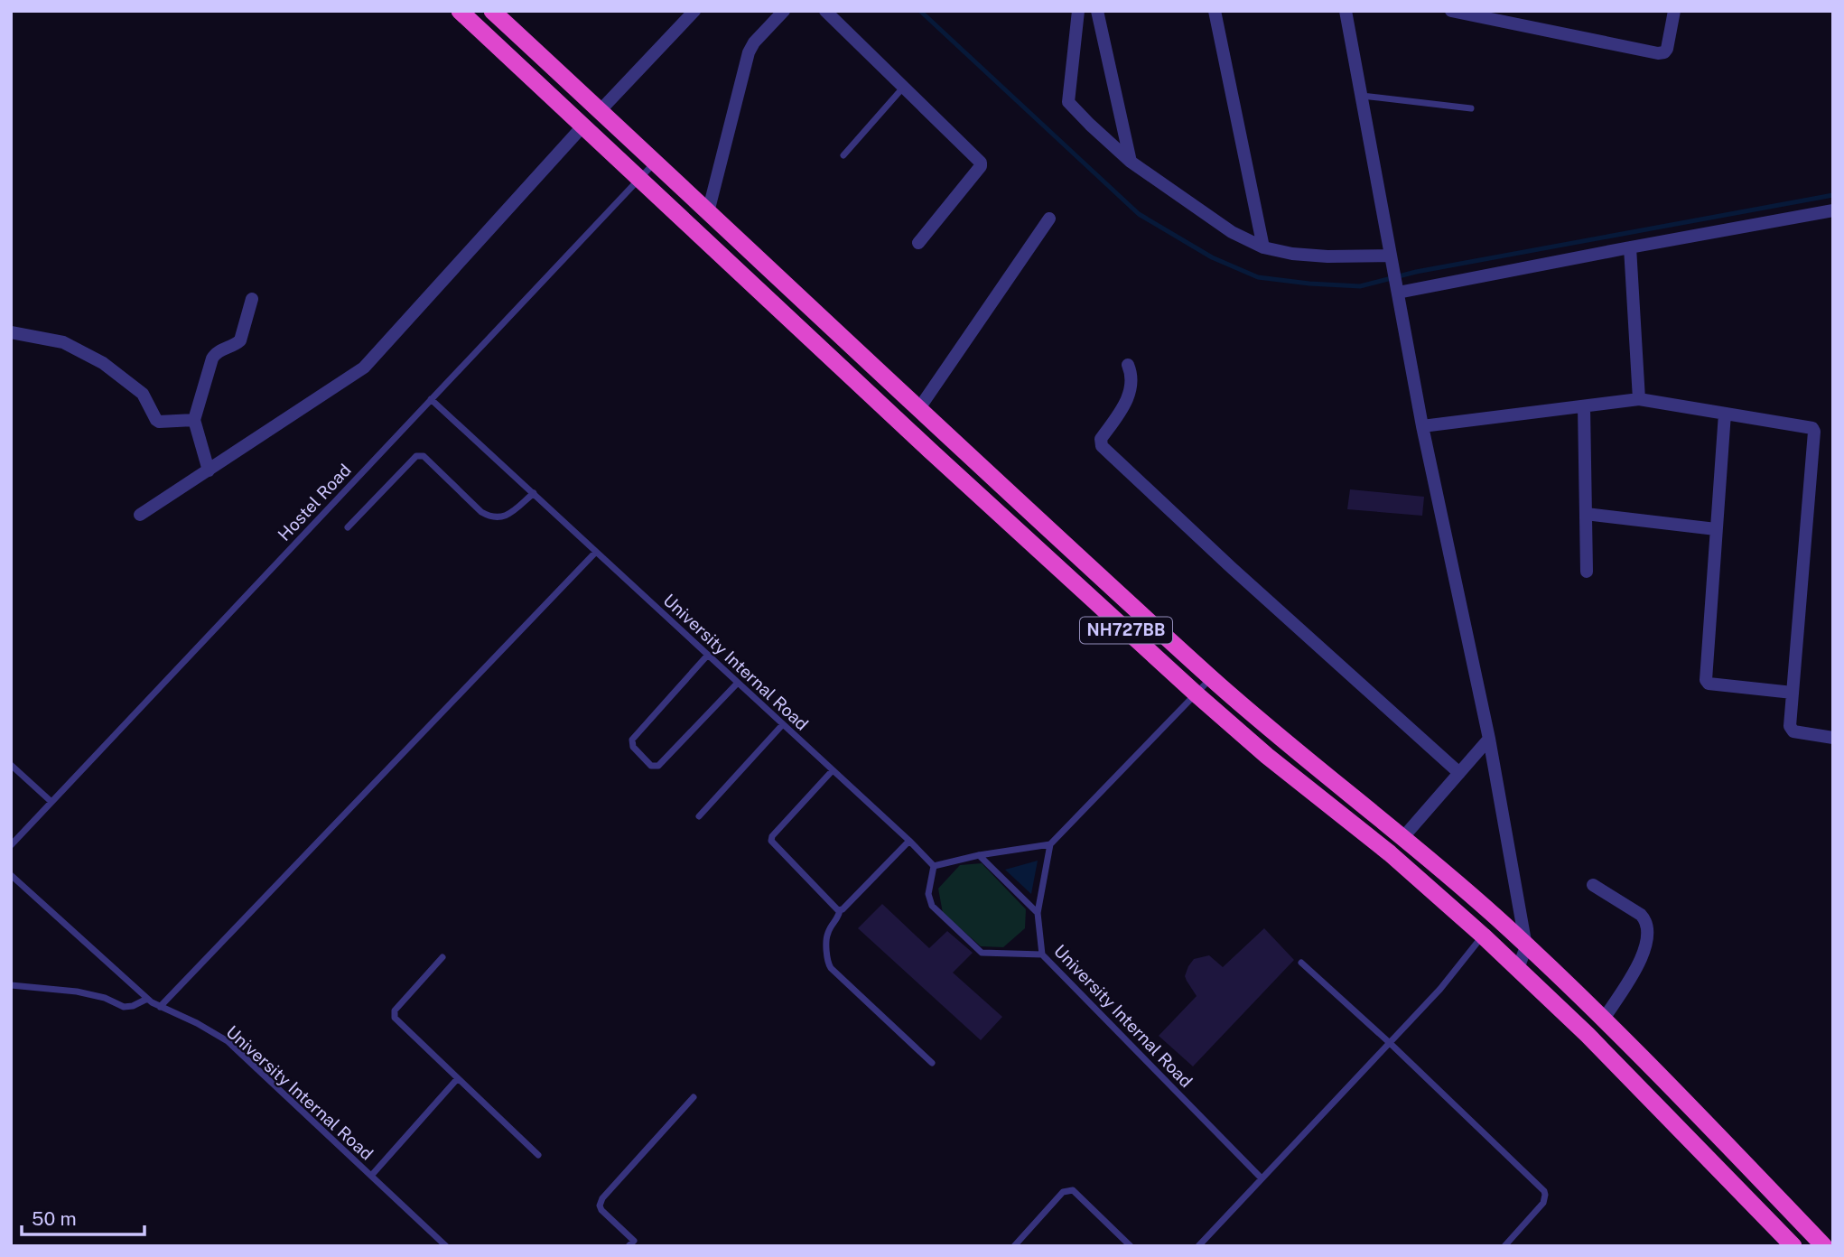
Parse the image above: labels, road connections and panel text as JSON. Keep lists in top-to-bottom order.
{
  "streets": {
    "highway": ["NH727BB"],
    "lane": ["Hostel Road", "University Internal Road"]
  },
  "crossings": [
    ["Hostel Road", "NH727BB"],
    ["Hostel Road", "University Internal Road"]
  ],
  "scale_bar": "50 m"
}
